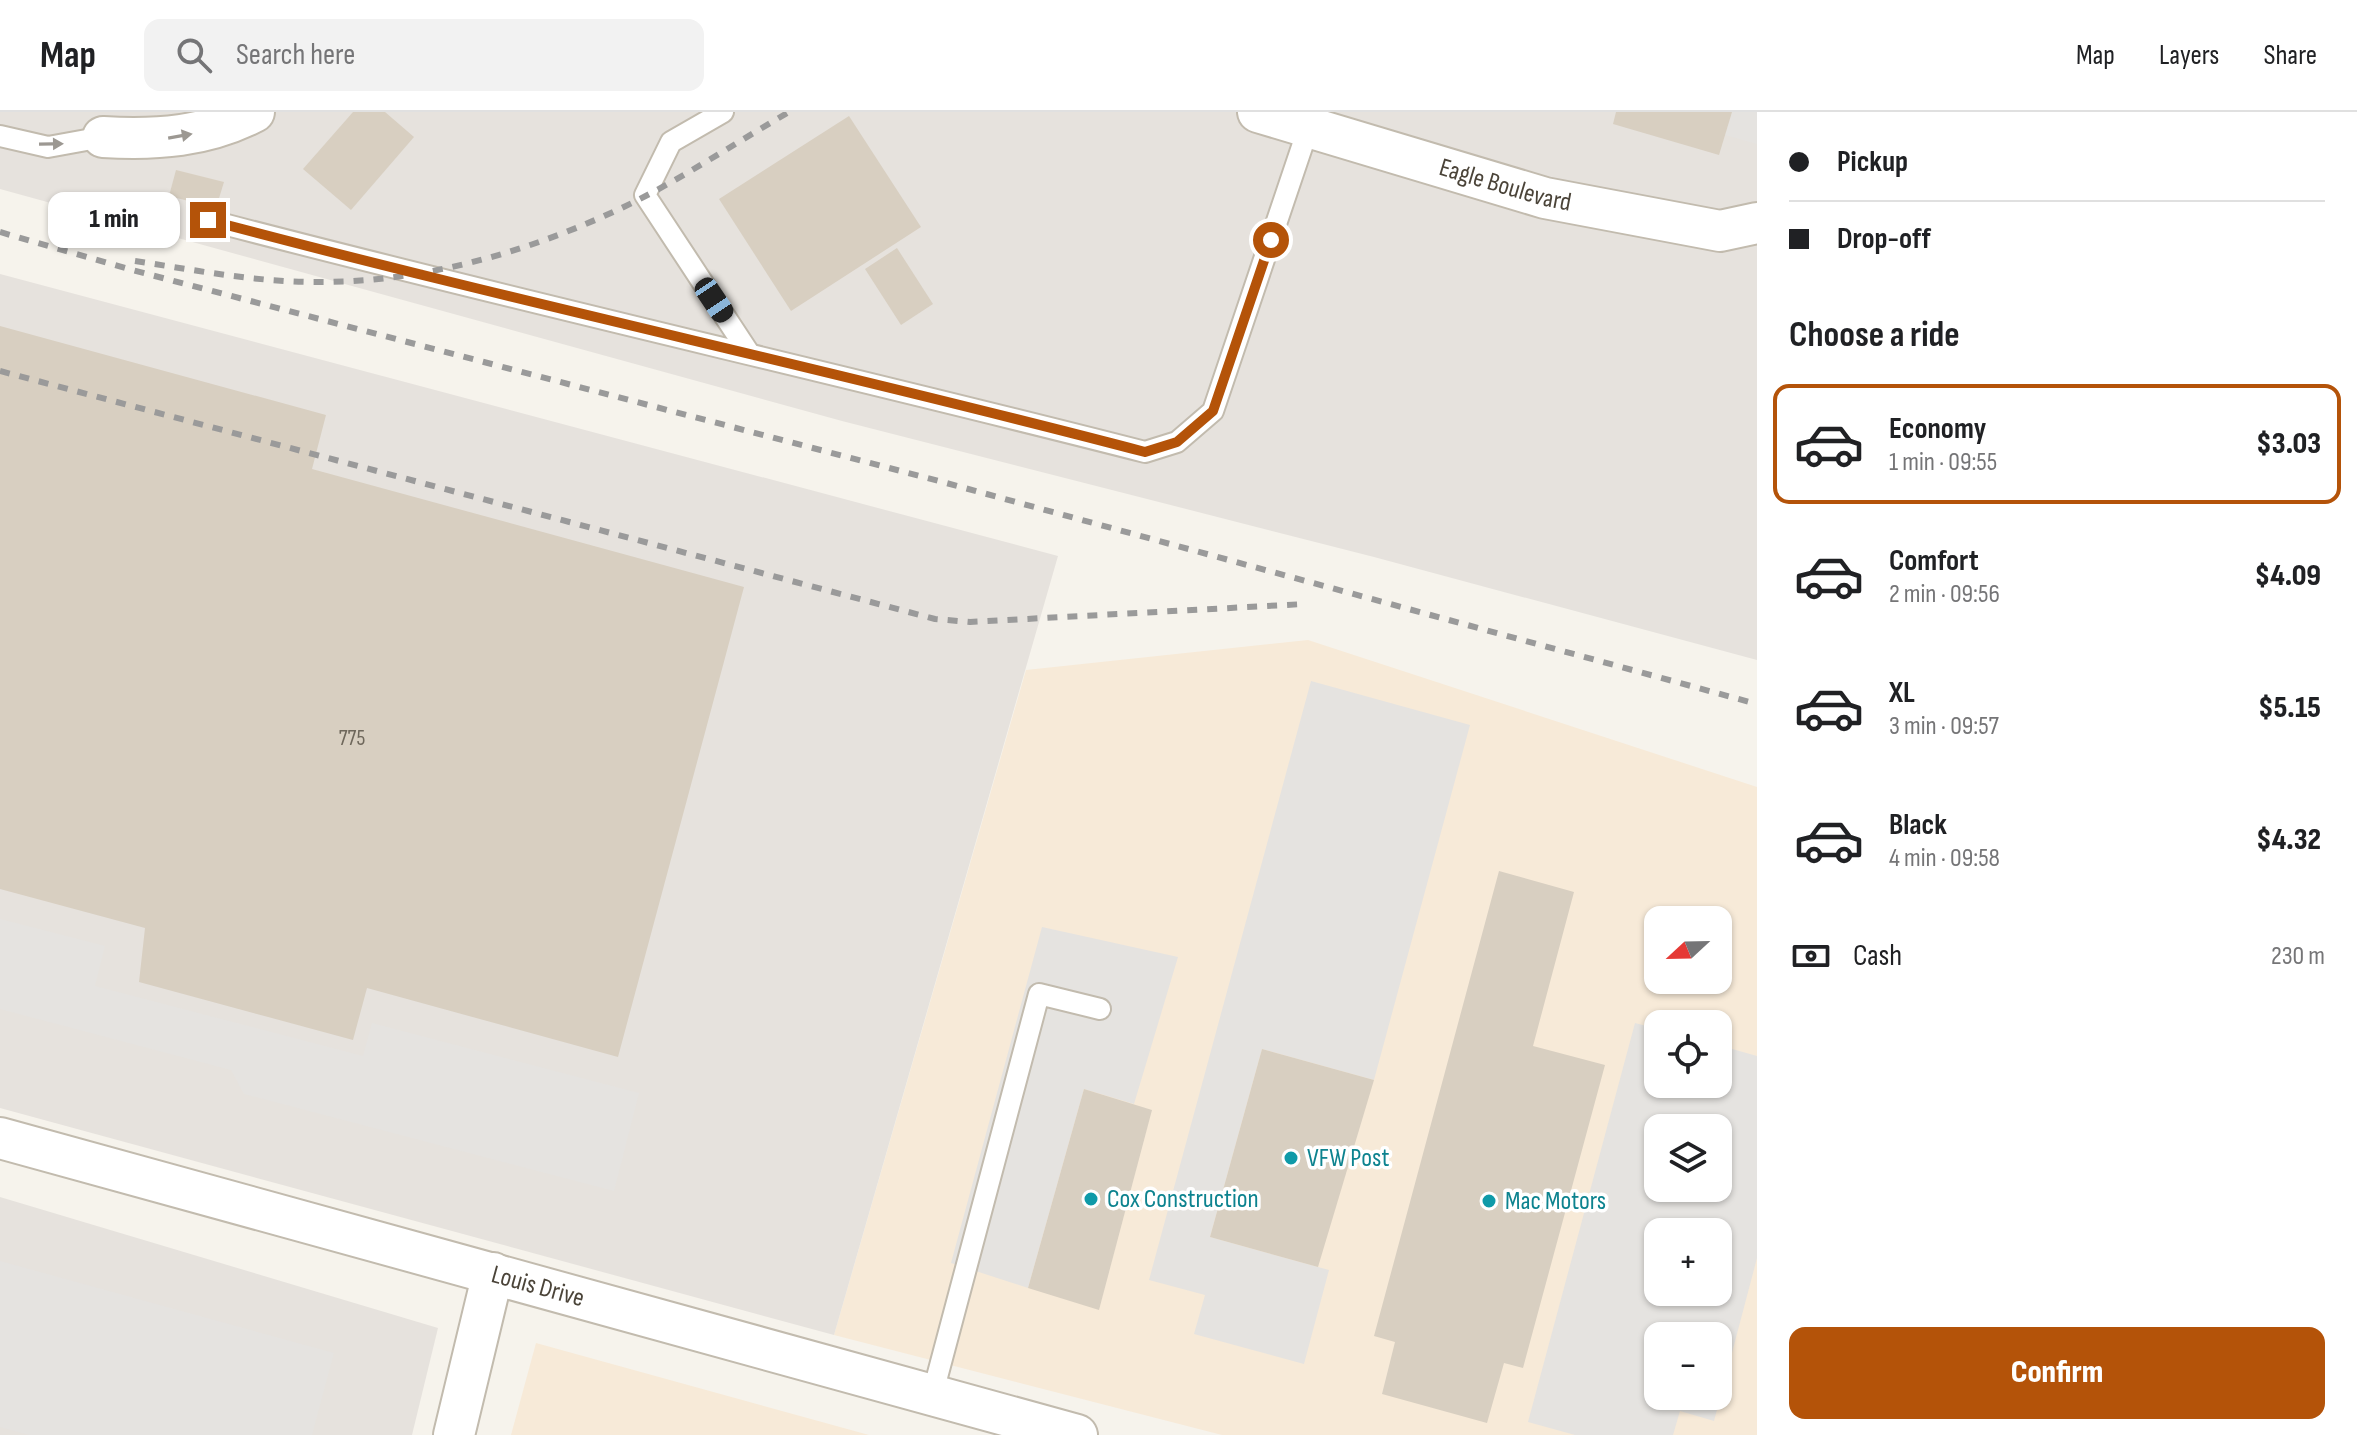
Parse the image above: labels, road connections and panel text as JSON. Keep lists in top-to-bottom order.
{
  "streets": {
    "street": ["Eagle Boulevard", "Louis Drive"]
  },
  "places": ["VFW Post", "Cox Construction", "Mac Motors"],
  "house_numbers": ["775"],
  "north": "left",
  "page": {
    "header": "Map",
    "search": "Search here",
    "nav": ["Map", "Layers", "Share"],
    "banner": ["Pickup", "Drop-off"],
    "bubble": "1 min",
    "heading": "Choose a ride",
    "list": [
      {
        "name": "Economy",
        "note": "1 min · 09:55",
        "value": "$3.03"
      },
      {
        "name": "Comfort",
        "note": "2 min · 09:56",
        "value": "$4.09"
      },
      {
        "name": "XL",
        "note": "3 min · 09:57",
        "value": "$5.15"
      },
      {
        "name": "Black",
        "note": "4 min · 09:58",
        "value": "$4.32"
      }
    ],
    "map_buttons": ["+", "−"],
    "pay": ["Cash", "230 m"],
    "buttons": "Confirm"
  }
}
